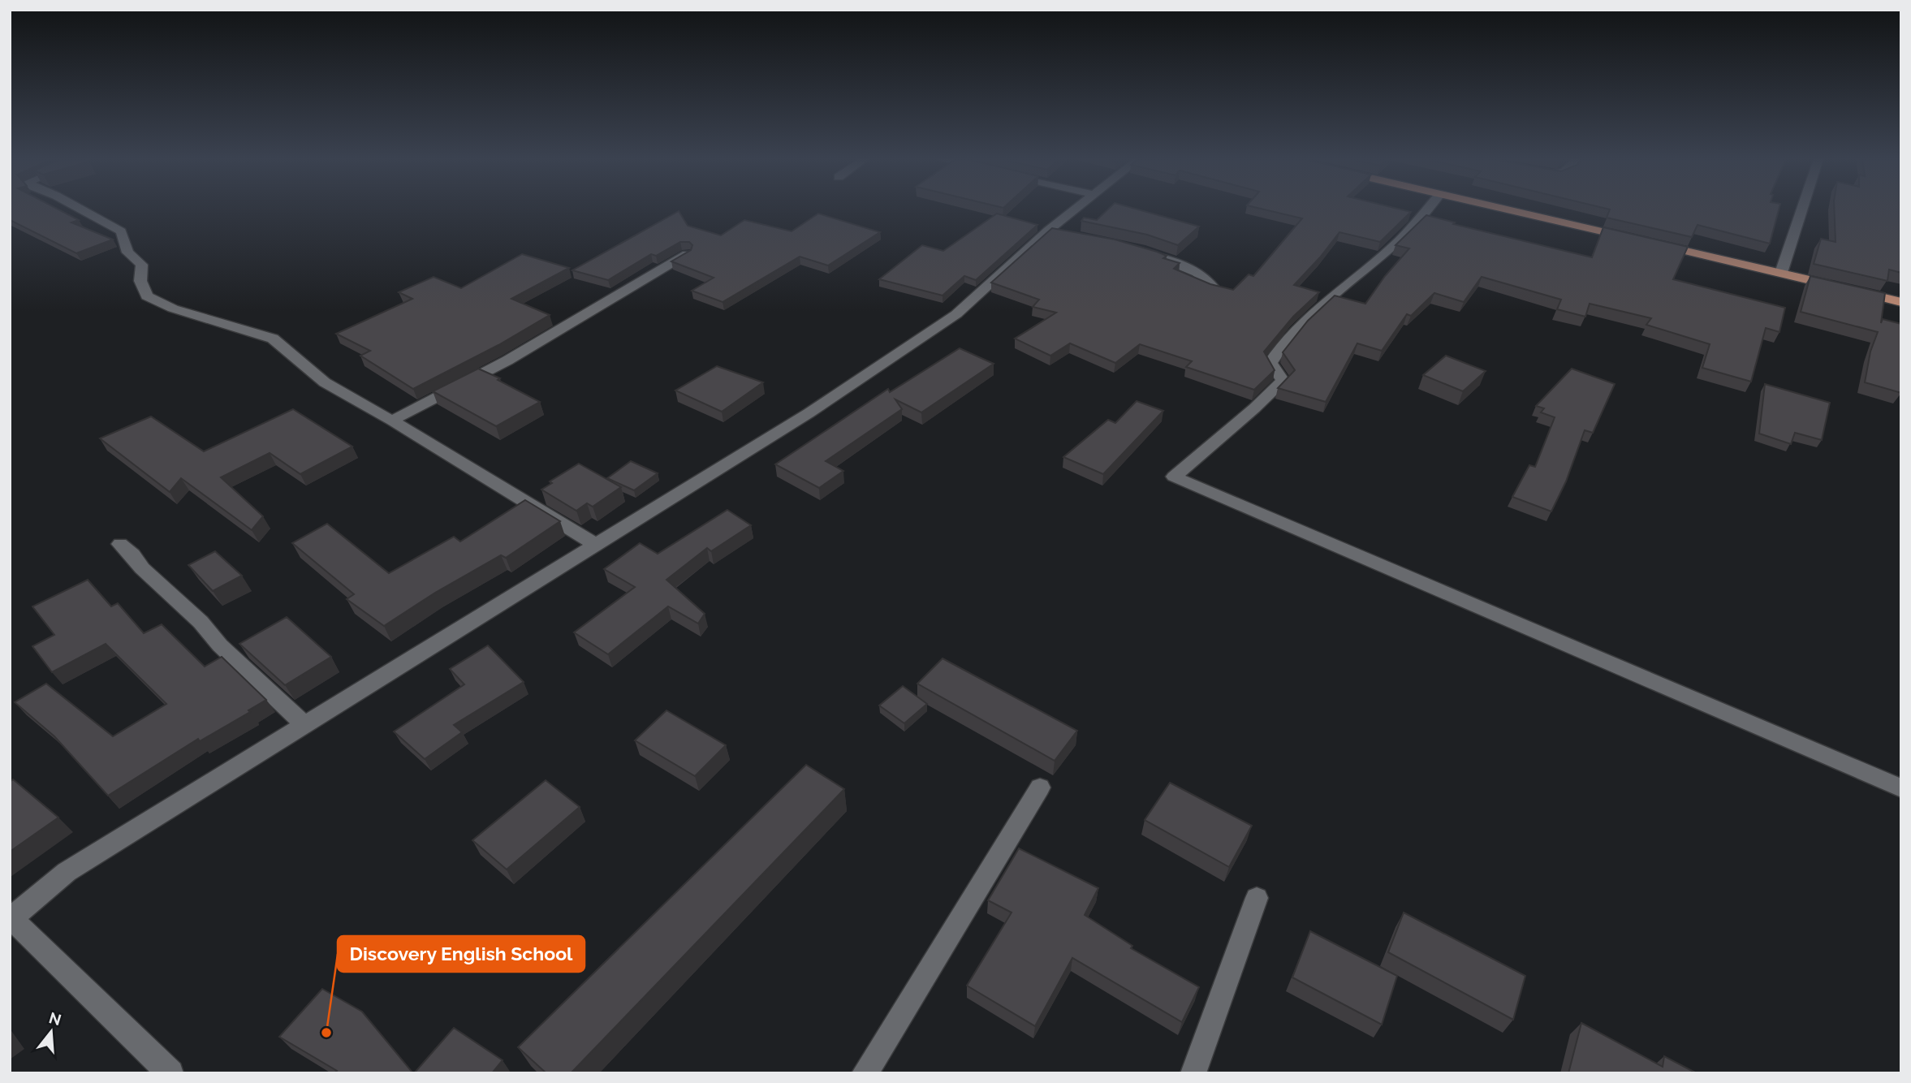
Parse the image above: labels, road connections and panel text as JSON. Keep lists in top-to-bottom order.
{
  "places": ["Discovery English School"],
  "north": "top"
}
